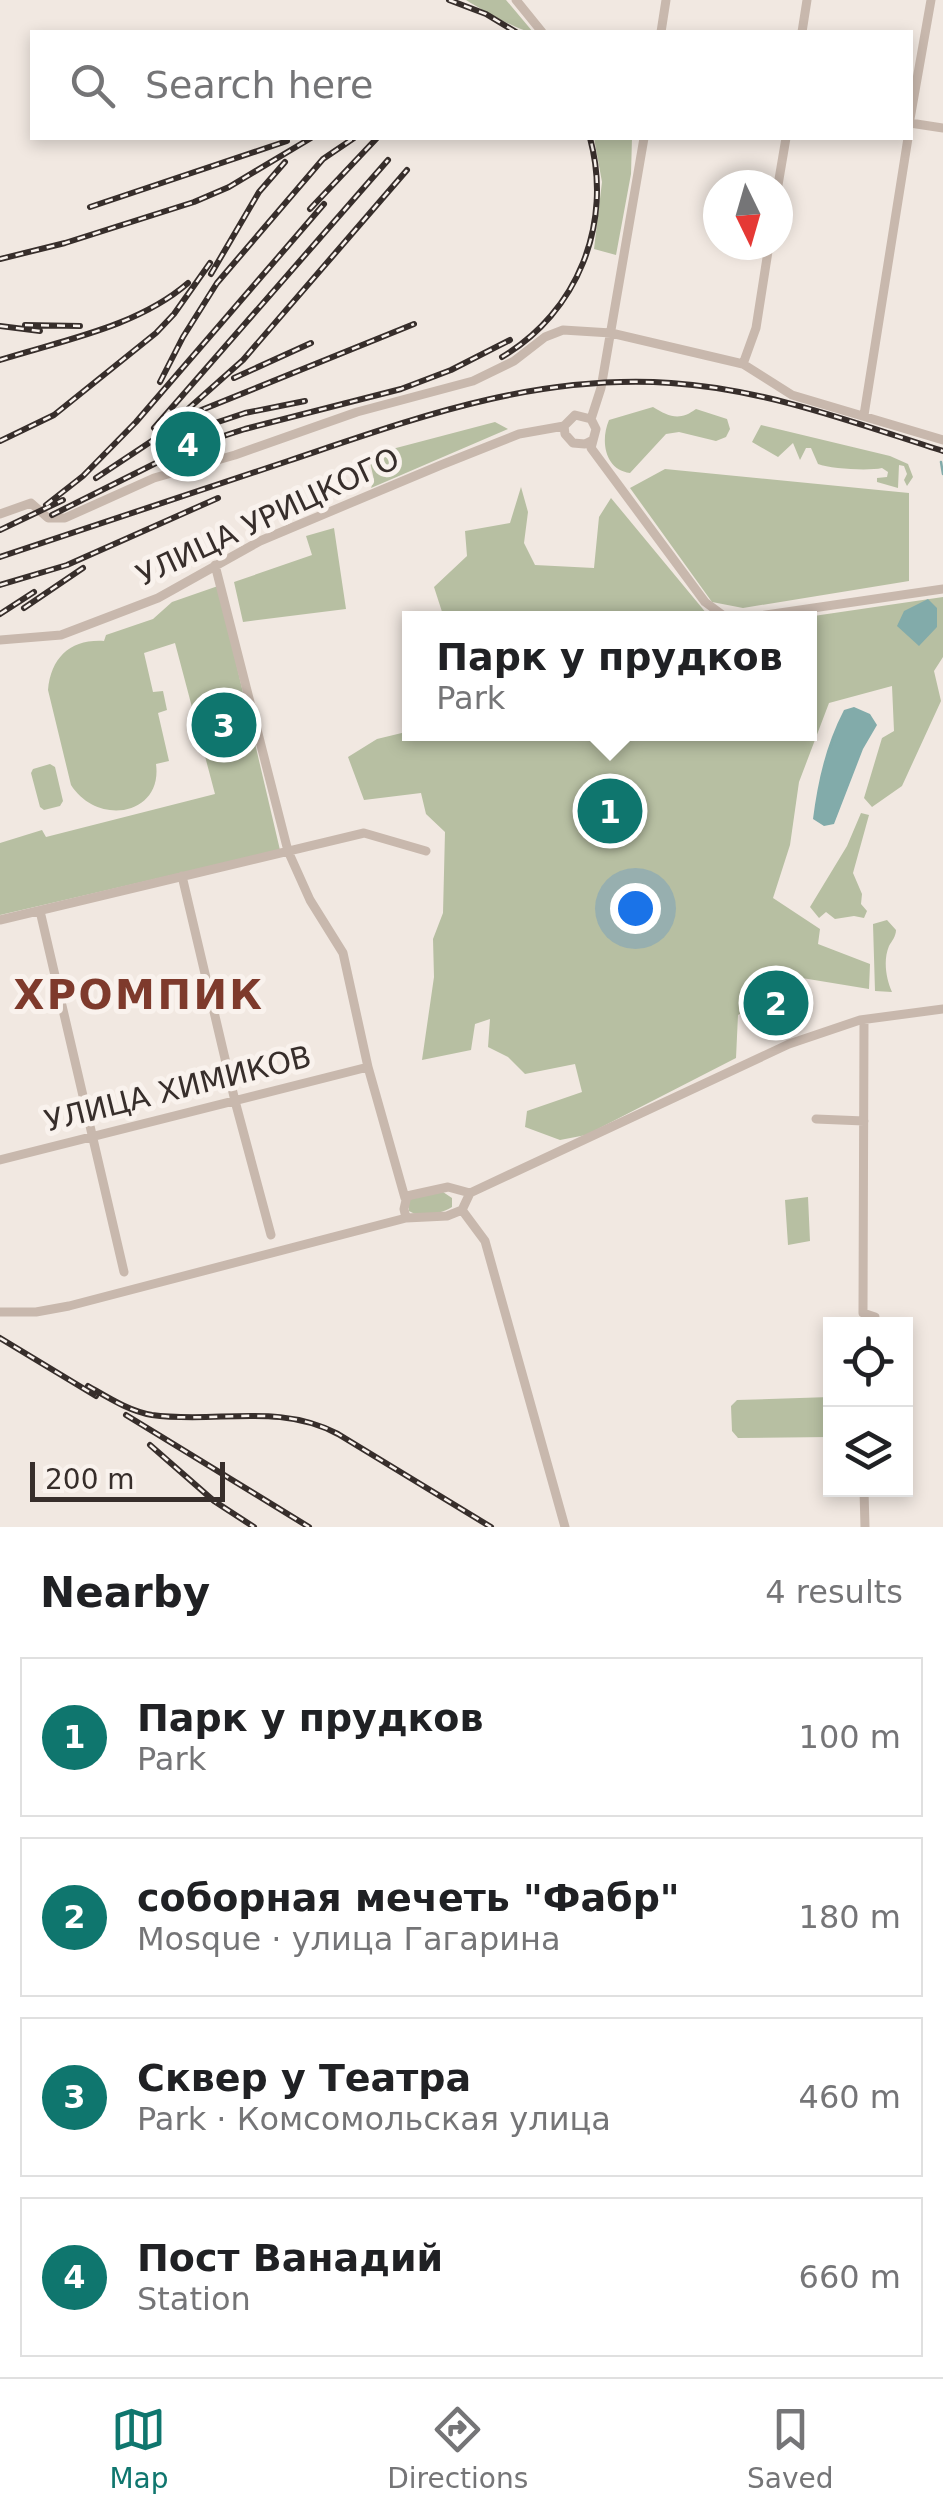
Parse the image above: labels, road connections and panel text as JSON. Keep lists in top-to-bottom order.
{
  "streets": {
    "street": ["УЛИЦА УРИЦКОГО", "УЛИЦА ХИМИКОВ"]
  },
  "districts": ["ХРОМПИК"],
  "scale_bar": "200 m",
  "north": "bottom",
  "page": {
    "search": "Search here",
    "pins": [
      "4",
      "3",
      "1",
      "2"
    ],
    "popup": ["Парк у прудков", "Park"],
    "scale": "200 m",
    "heading": ["Nearby", "4 results"],
    "list": [
      {
        "mark": "1",
        "name": "Парк у прудков",
        "note": "Park",
        "value": "100 m"
      },
      {
        "mark": "2",
        "name": "соборная мечеть \"Фабр\"",
        "note": "Mosque · улица Гагарина",
        "value": "180 m"
      },
      {
        "mark": "3",
        "name": "Сквер у Театра",
        "note": "Park · Комсомольская улица",
        "value": "460 m"
      },
      {
        "mark": "4",
        "name": "Пост Ванадий",
        "note": "Station",
        "value": "660 m"
      }
    ],
    "nav": ["Map", "Directions", "Saved"]
  }
}
